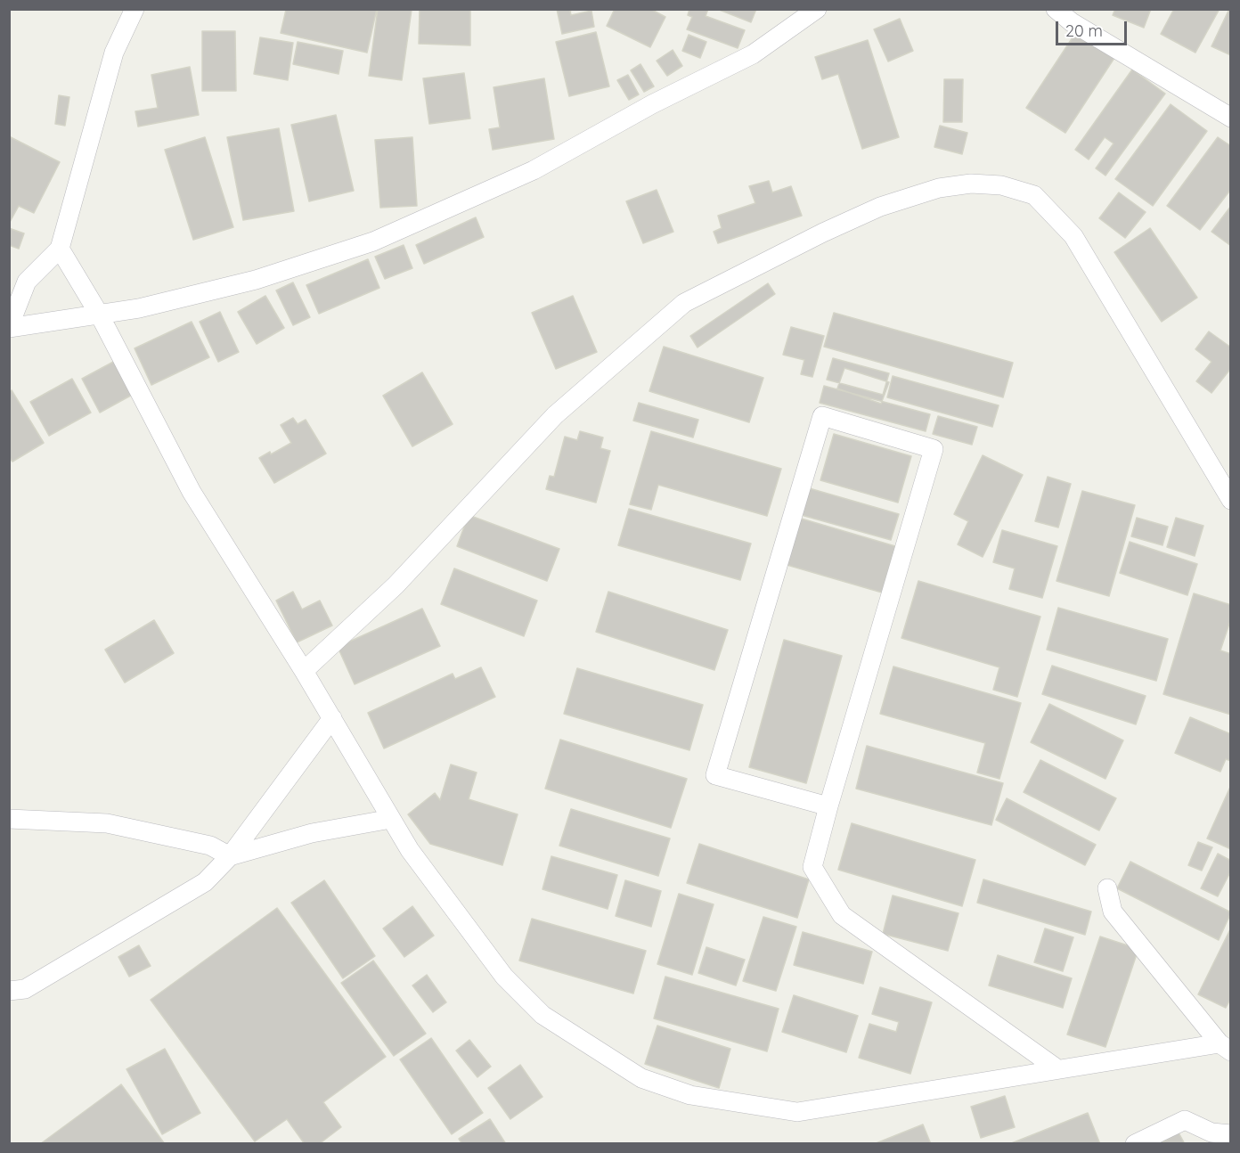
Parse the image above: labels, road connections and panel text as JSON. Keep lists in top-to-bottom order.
{
  "scale_bar": "20 m"
}
